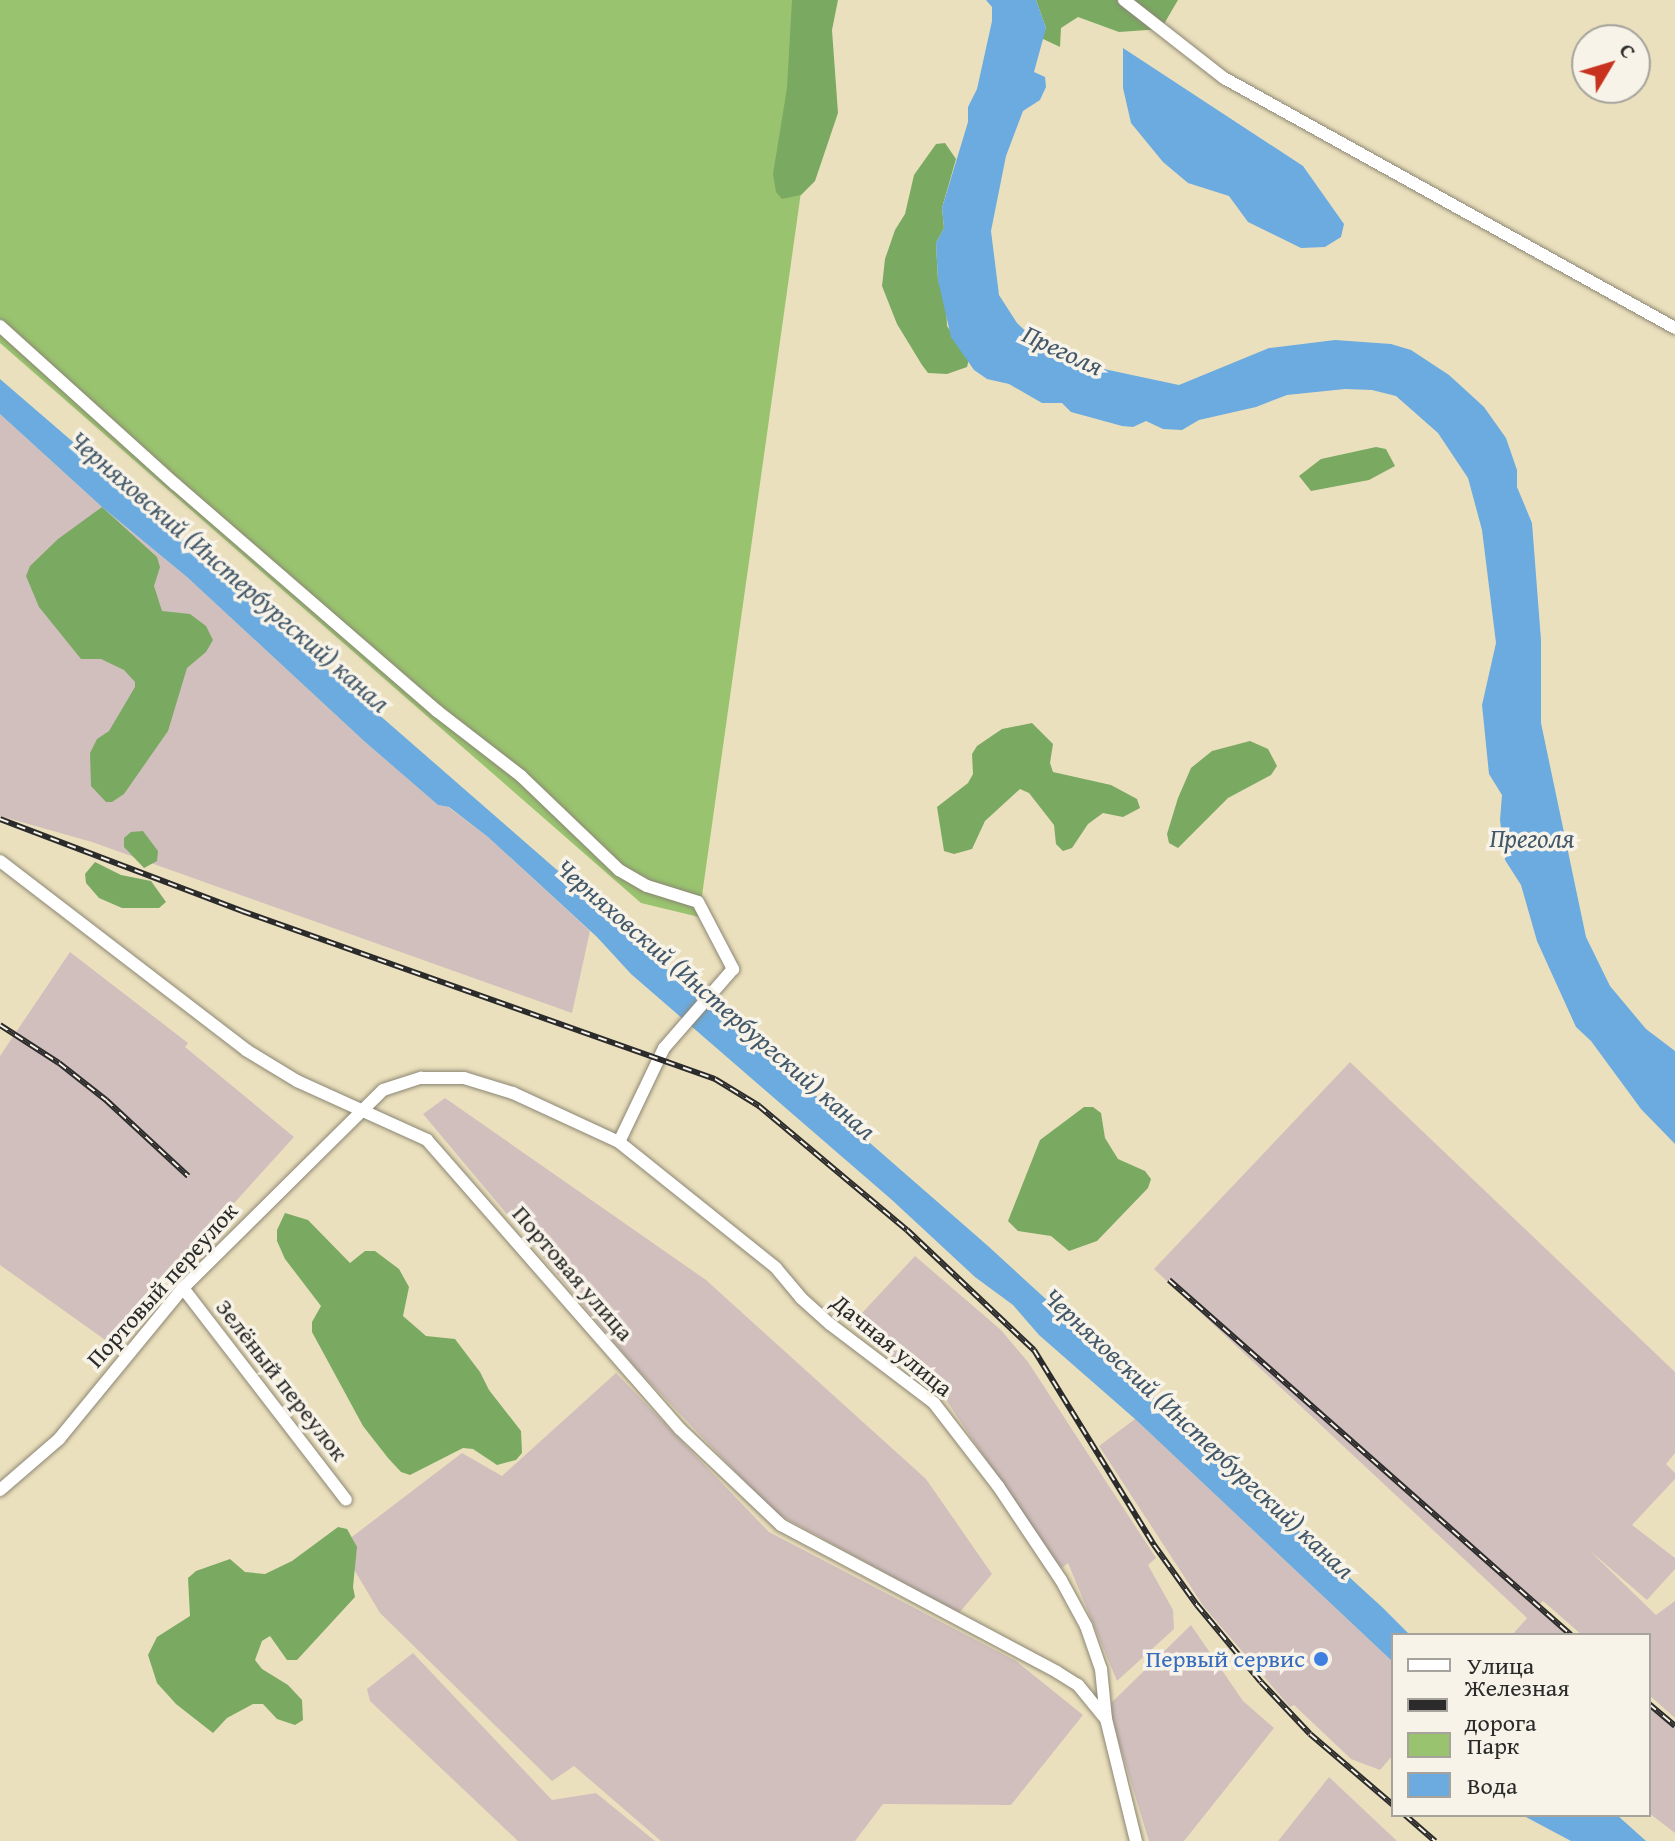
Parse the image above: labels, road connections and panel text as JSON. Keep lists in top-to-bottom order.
{
  "streets": {
    "street": [
      "Портовая улица",
      "Портовый переулок",
      "Дачная улица",
      "Зелёный переулок"
    ]
  },
  "crossings": [
    ["Портовая улица", "Портовый переулок"],
    ["Портовая улица", "Дачная улица"],
    ["Портовый переулок", "Дачная улица"],
    ["Портовый переулок", "Зелёный переулок"]
  ],
  "water": ["Преголя", "Черняховский (Инстербургский) канал"],
  "places": ["Первый сервис"],
  "legend": [
    "Улица",
    "Железная дорога",
    "Парк",
    "Вода"
  ],
  "north": "top right"
}
